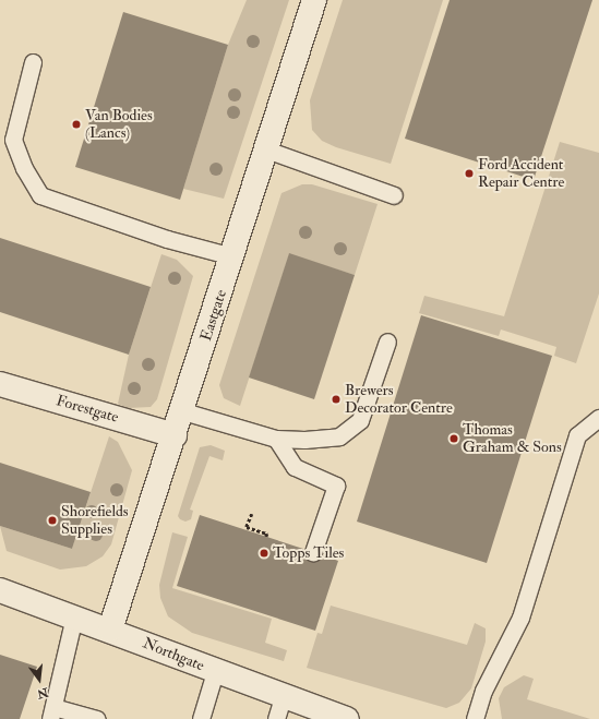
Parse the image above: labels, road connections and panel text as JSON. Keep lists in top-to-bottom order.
{
  "streets": {
    "street": ["Eastgate", "Forestgate", "Northgate"]
  },
  "crossings": [
    ["Eastgate", "Forestgate"],
    ["Eastgate", "Northgate"]
  ],
  "places": [
    "Van Bodies (Lancs)",
    "Ford Accident Repair Centre",
    "Brewers Decorator Centre",
    "Thomas Graham & Sons",
    "Shorefields Supplies",
    "Topps Tiles"
  ],
  "north": "bottom"
}
